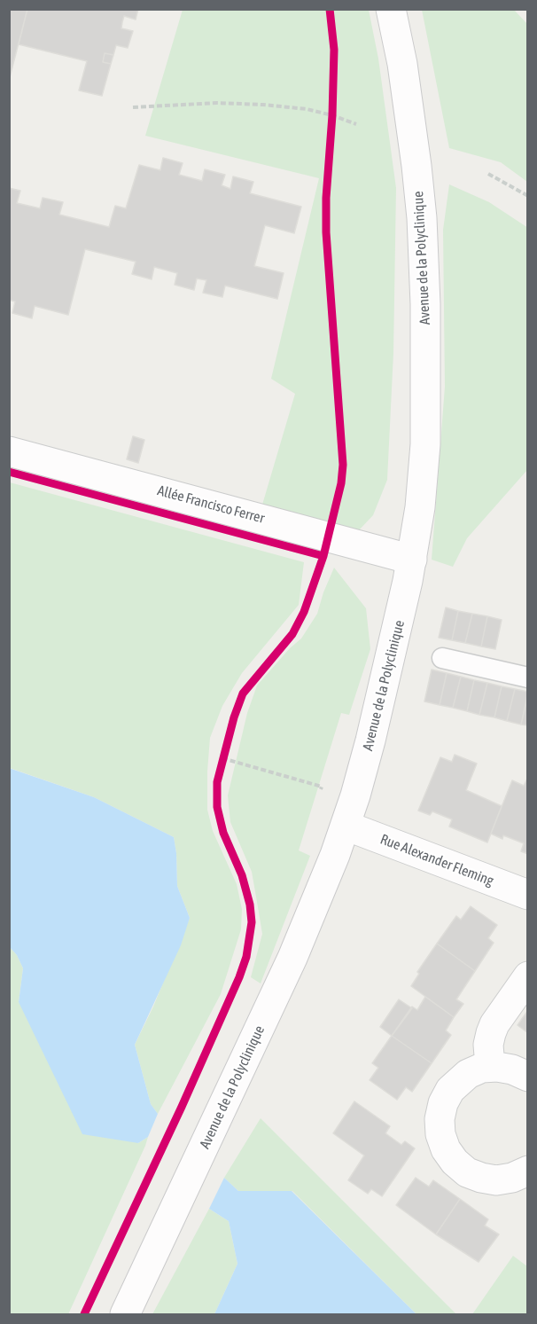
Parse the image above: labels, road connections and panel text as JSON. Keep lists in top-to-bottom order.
{
  "streets": {
    "street": ["Avenue de la Polyclinique", "Allée Francisco Ferrer", "Rue Alexander Fleming"]
  },
  "crossings": [
    ["Avenue de la Polyclinique", "Allée Francisco Ferrer"],
    ["Avenue de la Polyclinique", "Rue Alexander Fleming"]
  ]
}
